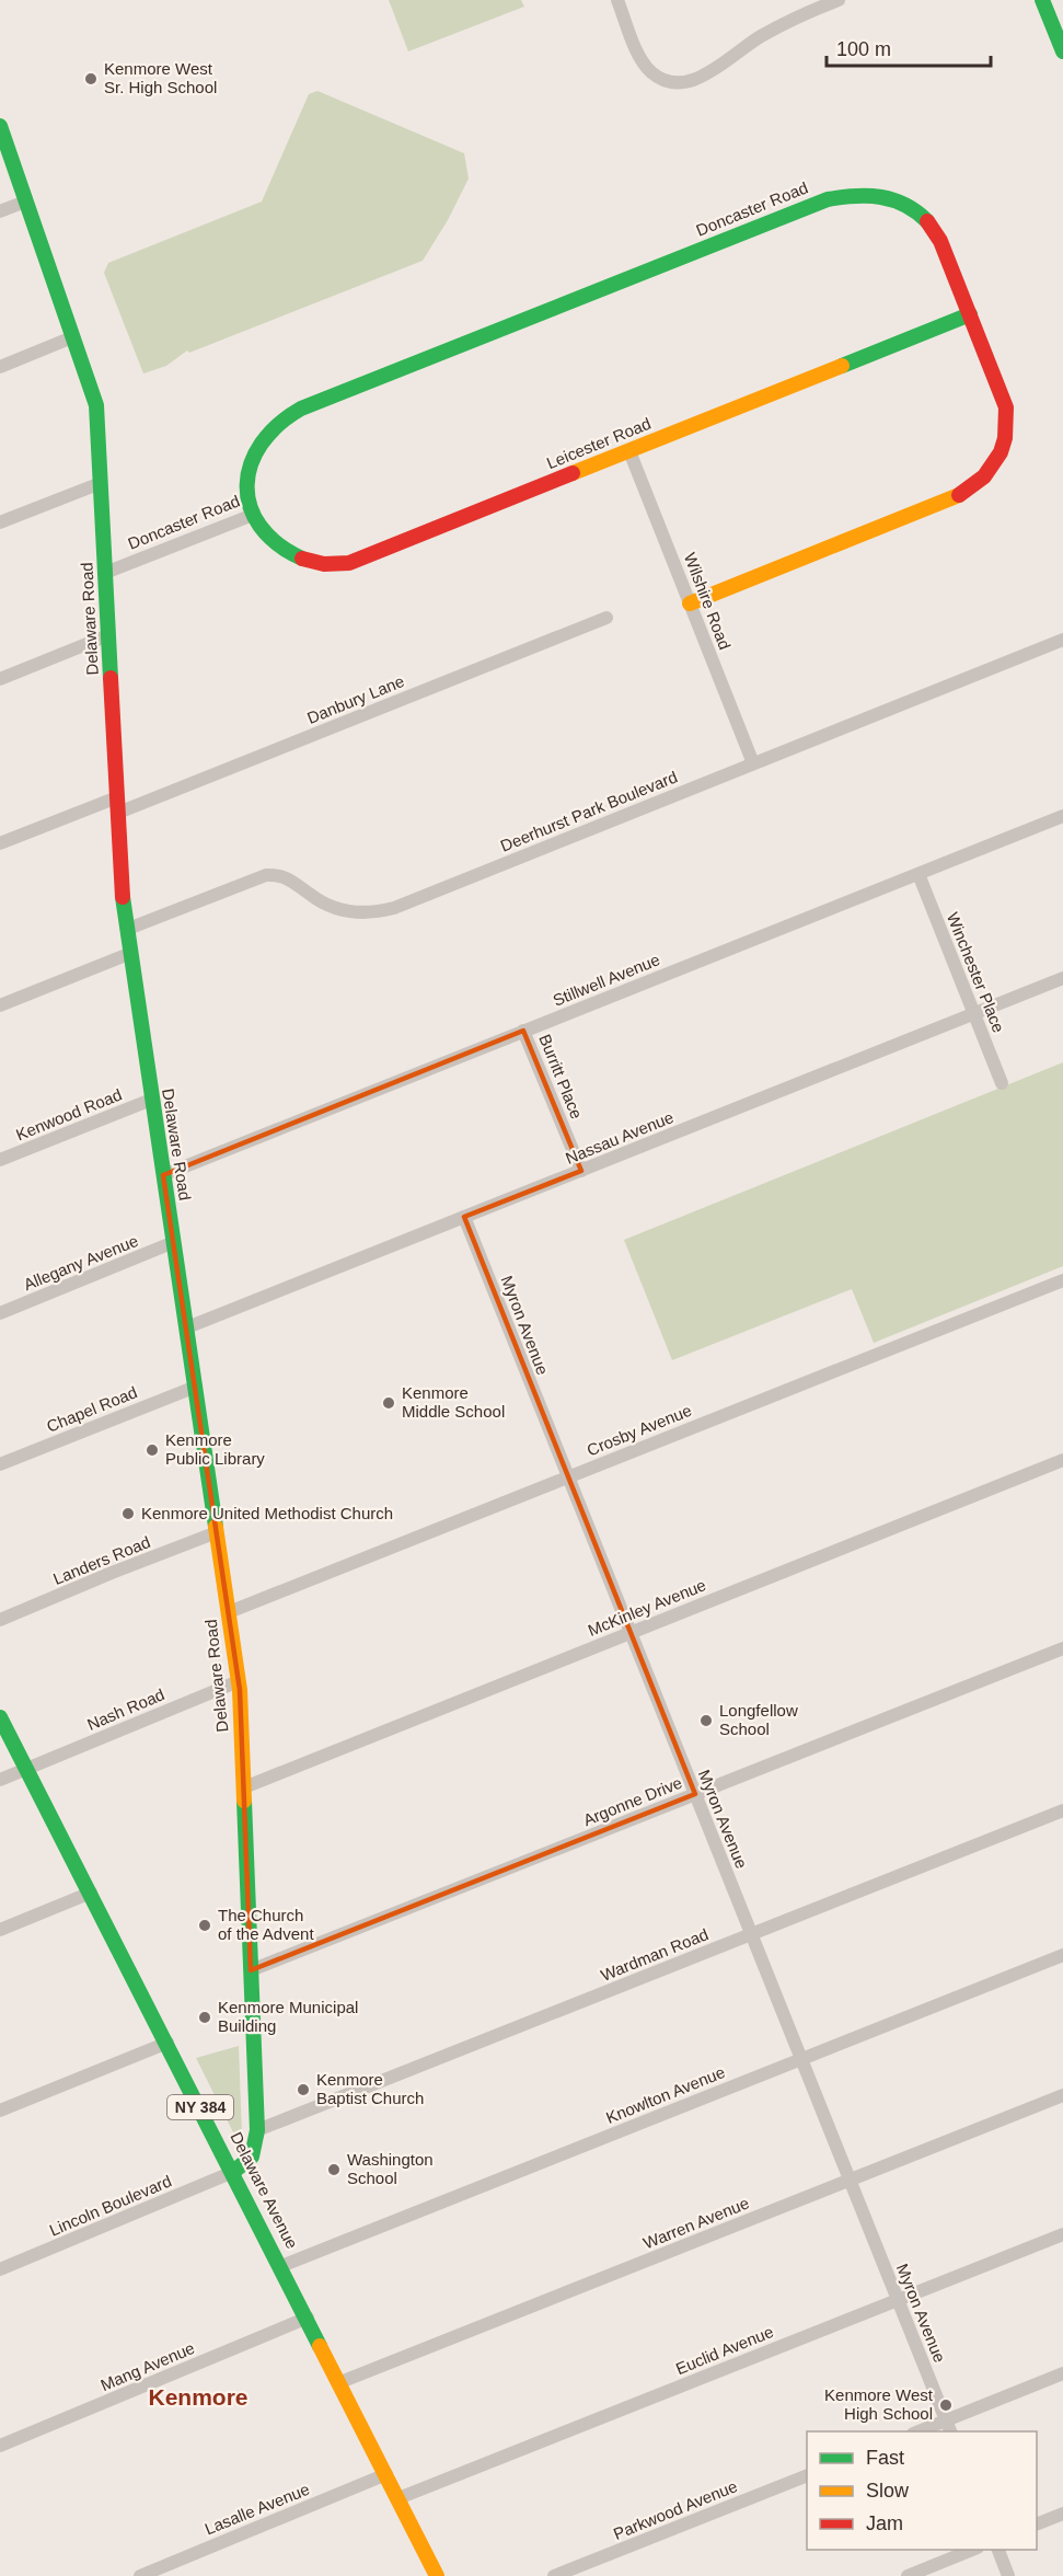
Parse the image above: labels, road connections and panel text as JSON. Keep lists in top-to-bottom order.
{
  "streets": {
    "street": [
      "Doncaster Road",
      "Leicester Road",
      "Wilshire Road",
      "Delaware Road",
      "Danbury Lane",
      "Deerhurst Park Boulevard",
      "Winchester Place",
      "Stillwell Avenue",
      "Burritt Place",
      "Kenwood Road",
      "Nassau Avenue",
      "Allegany Avenue",
      "Myron Avenue",
      "Chapel Road",
      "Crosby Avenue",
      "Landers Road",
      "McKinley Avenue",
      "Nash Road",
      "Argonne Drive",
      "Wardman Road",
      "Knowlton Avenue",
      "NY 384",
      "Delaware Avenue",
      "Lincoln Boulevard",
      "Warren Avenue",
      "Euclid Avenue",
      "Mang Avenue",
      "Lasalle Avenue",
      "Parkwood Avenue"
    ]
  },
  "crossings": [
    ["Doncaster Road", "Leicester Road"],
    ["Doncaster Road", "Wilshire Road"],
    ["Doncaster Road", "Delaware Road"],
    ["Leicester Road", "Wilshire Road"],
    ["Wilshire Road", "Deerhurst Park Boulevard"],
    ["Delaware Road", "Danbury Lane"],
    ["Delaware Road", "Deerhurst Park Boulevard"],
    ["Delaware Road", "Stillwell Avenue"],
    ["Delaware Road", "Kenwood Road"],
    ["Delaware Road", "Nassau Avenue"],
    ["Delaware Road", "Allegany Avenue"],
    ["Delaware Road", "Chapel Road"],
    ["Delaware Road", "Crosby Avenue"],
    ["Delaware Road", "Landers Road"],
    ["Delaware Road", "McKinley Avenue"],
    ["Delaware Road", "Nash Road"],
    ["Delaware Road", "Argonne Drive"],
    ["Delaware Road", "Wardman Road"],
    ["Delaware Road", "Delaware Avenue"],
    ["Delaware Road", "Lincoln Boulevard"],
    ["Winchester Place", "Stillwell Avenue"],
    ["Winchester Place", "Nassau Avenue"],
    ["Stillwell Avenue", "Burritt Place"],
    ["Burritt Place", "Nassau Avenue"],
    ["Nassau Avenue", "Myron Avenue"],
    ["Myron Avenue", "Crosby Avenue"],
    ["Myron Avenue", "McKinley Avenue"],
    ["Myron Avenue", "Argonne Drive"],
    ["Myron Avenue", "Wardman Road"],
    ["Myron Avenue", "Knowlton Avenue"],
    ["Myron Avenue", "Warren Avenue"],
    ["Myron Avenue", "Euclid Avenue"],
    ["Nash Road", "Delaware Avenue"],
    ["Knowlton Avenue", "Delaware Avenue"],
    ["Delaware Avenue", "Lincoln Boulevard"],
    ["Delaware Avenue", "Warren Avenue"],
    ["Delaware Avenue", "Euclid Avenue"],
    ["Delaware Avenue", "Mang Avenue"],
    ["Delaware Avenue", "Lasalle Avenue"]
  ],
  "districts": ["Kenmore"],
  "places": [
    "Kenmore West Sr. High School",
    "Kenmore Middle School",
    "Kenmore Public Library",
    "Kenmore United Methodist Church",
    "Longfellow School",
    "The Church of the Advent",
    "Kenmore Municipal Building",
    "Kenmore Baptist Church",
    "Washington School",
    "Kenmore West High School"
  ],
  "legend": ["Fast", "Slow", "Jam"],
  "scale_bar": "100 m"
}
